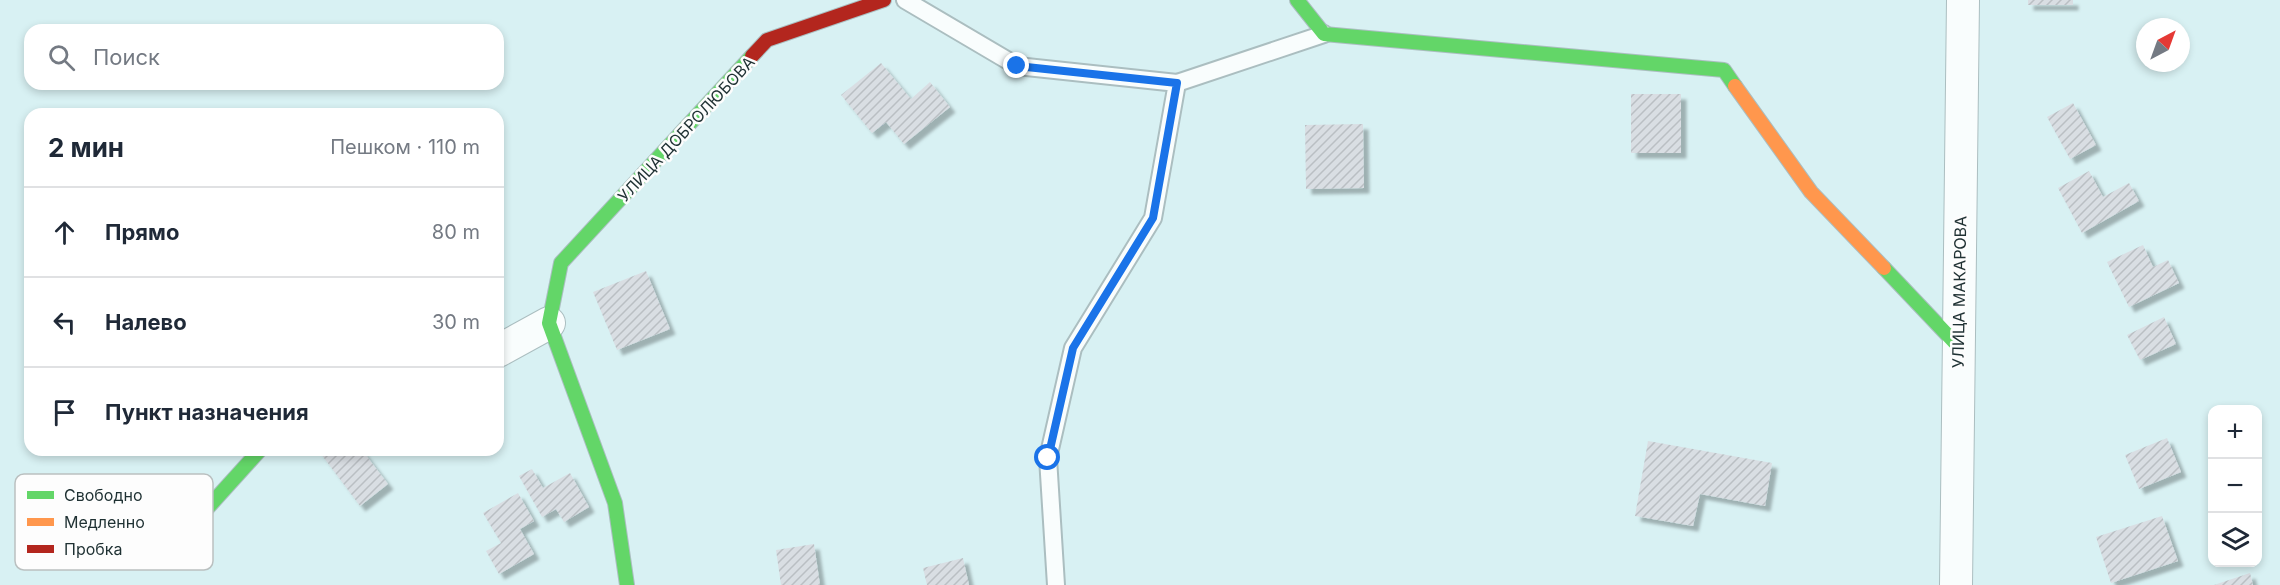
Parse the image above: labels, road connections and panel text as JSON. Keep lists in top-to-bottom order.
{
  "streets": {
    "street": ["УЛИЦА ДОБРОЛЮБОВА", "УЛИЦА МАКАРОВА"]
  },
  "legend": ["Свободно", "Медленно", "Пробка"],
  "north": "top right",
  "page": {
    "search": "Поиск",
    "heading": ["2 мин", "Пешком · 110 m"],
    "list": [
      ["Прямо", "80 m"],
      ["Налево", "30 m"],
      "Пункт назначения"
    ],
    "map_buttons": ["+", "−"]
  }
}
